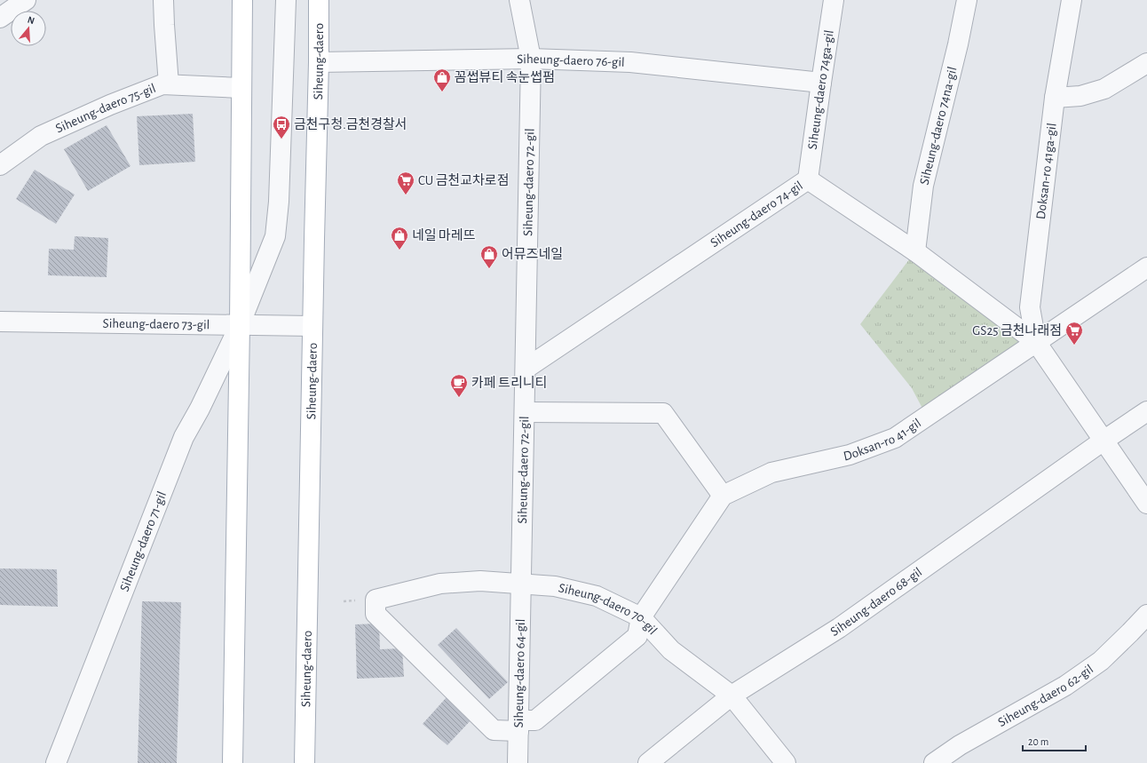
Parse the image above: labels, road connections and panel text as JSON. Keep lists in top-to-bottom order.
{
  "streets": {
    "main road": ["Siheung-daero"],
    "street": [
      "Siheung-daero 76-gil",
      "Siheung-daero 74ga-gil",
      "Siheung-daero 75-gil",
      "Siheung-daero 74na-gil",
      "Doksan-ro 41ga-gil",
      "Siheung-daero 72-gil",
      "Siheung-daero 74-gil",
      "Siheung-daero 73-gil",
      "Doksan-ro 41-gil",
      "Siheung-daero 71-gil",
      "Siheung-daero 68-gil",
      "Siheung-daero 70-gil",
      "Siheung-daero 64-gil",
      "Siheung-daero 62-gil"
    ]
  },
  "crossings": [
    ["Siheung-daero 76-gil", "Siheung-daero"],
    ["Siheung-daero 76-gil", "Siheung-daero 74ga-gil"],
    ["Siheung-daero 76-gil", "Siheung-daero 72-gil"],
    ["Siheung-daero", "Siheung-daero 73-gil"],
    ["Siheung-daero 74ga-gil", "Siheung-daero 74-gil"],
    ["Siheung-daero 74na-gil", "Siheung-daero 74-gil"],
    ["Doksan-ro 41ga-gil", "Siheung-daero 74-gil"],
    ["Doksan-ro 41ga-gil", "Doksan-ro 41-gil"],
    ["Siheung-daero 72-gil", "Siheung-daero 74-gil"],
    ["Siheung-daero 72-gil", "Siheung-daero 70-gil"],
    ["Siheung-daero 72-gil", "Siheung-daero 64-gil"],
    ["Siheung-daero 74-gil", "Doksan-ro 41-gil"],
    ["Siheung-daero 73-gil", "Siheung-daero 71-gil"],
    ["Siheung-daero 68-gil", "Siheung-daero 70-gil"],
    ["Siheung-daero 70-gil", "Siheung-daero 64-gil"]
  ],
  "places": {
    "shop": ["꼼썹뷰티 속눈썹펌", "네일 마레뜨", "어뮤즈네일"],
    "bus stop": ["금천구청.금천경찰서"],
    "supermarket": ["CU 금천교차로점", "GS25 금천나래점"],
    "cafe": ["카페 트리니티"]
  },
  "scale_bar": "20 m",
  "north": "top"
}
